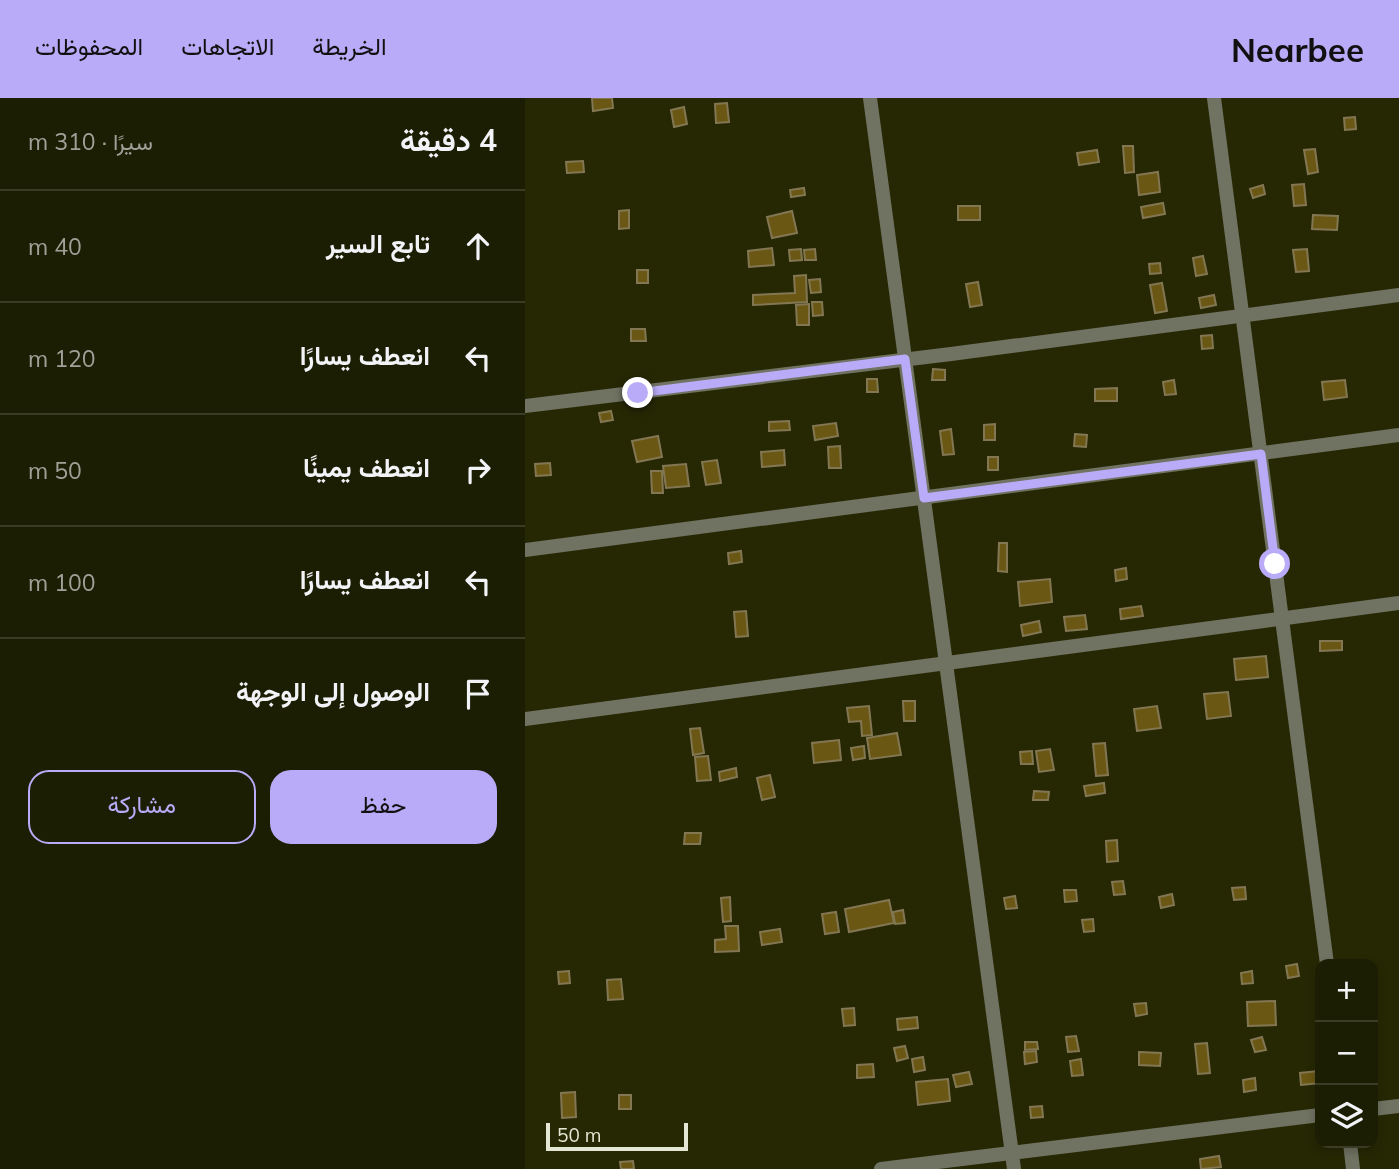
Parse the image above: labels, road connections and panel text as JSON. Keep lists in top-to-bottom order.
{
  "scale_bar": "50 m",
  "page": {
    "header": "Nearbee",
    "nav": ["الخريطة", "الاتجاهات", "المحفوظات"],
    "heading": ["4 دقيقة", "سيرًا · 310 m"],
    "list": [
      ["تابع السير", "40 m"],
      ["انعطف يسارًا", "120 m"],
      ["انعطف يمينًا", "50 m"],
      ["انعطف يسارًا", "100 m"],
      "الوصول إلى الوجهة"
    ],
    "buttons": ["حفظ", "مشاركة"],
    "map_buttons": ["+", "−"],
    "scale": "50 m"
  }
}
